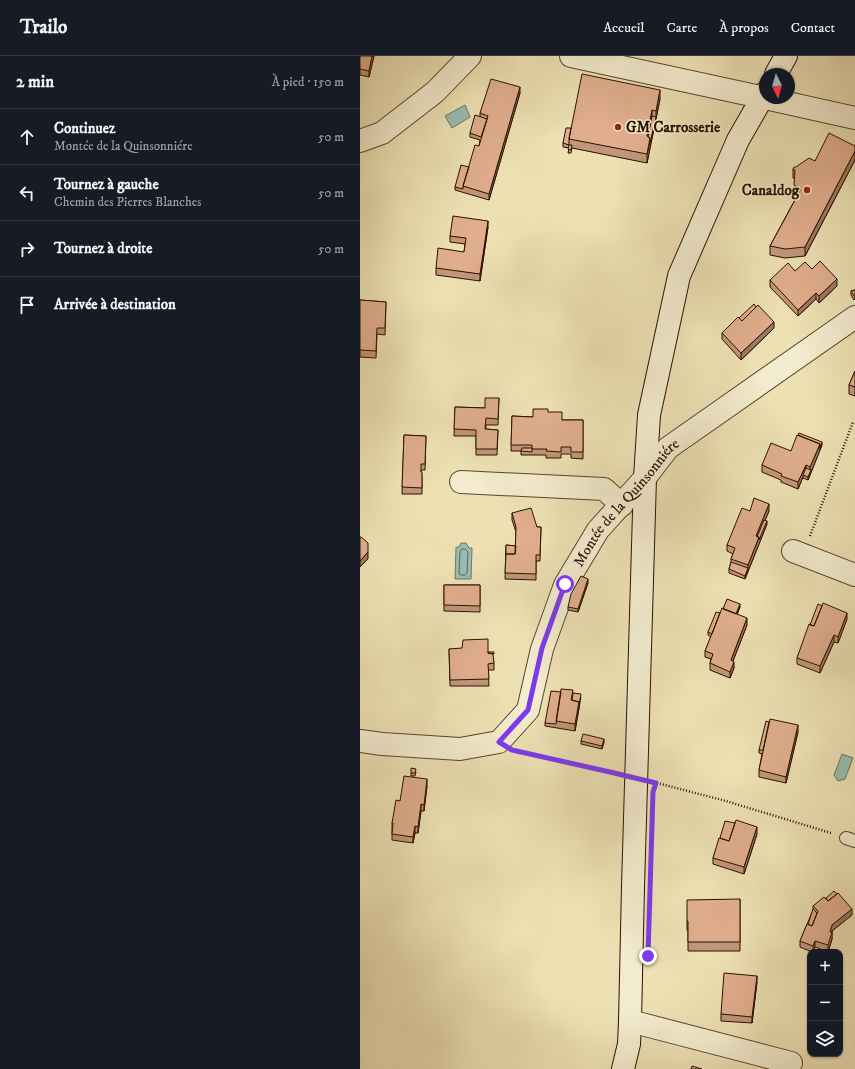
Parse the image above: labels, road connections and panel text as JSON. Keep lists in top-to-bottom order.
{
  "streets": {
    "street": ["Montée de la Quinsonniére"]
  },
  "places": ["GM Carrosserie", "Canaldog"],
  "north": "bottom",
  "page": {
    "header": "Trailo",
    "nav": [
      "Accueil",
      "Carte",
      "À propos",
      "Contact"
    ],
    "heading": ["2 min", "À pied · 150 m"],
    "list": [
      ["Continuez", "Montée de la Quinsonniére", "50 m"],
      ["Tournez à gauche", "Chemin des Pierres Blanches", "50 m"],
      ["Tournez à droite", "50 m"],
      "Arrivée à destination"
    ],
    "map_buttons": ["+", "−"]
  }
}
